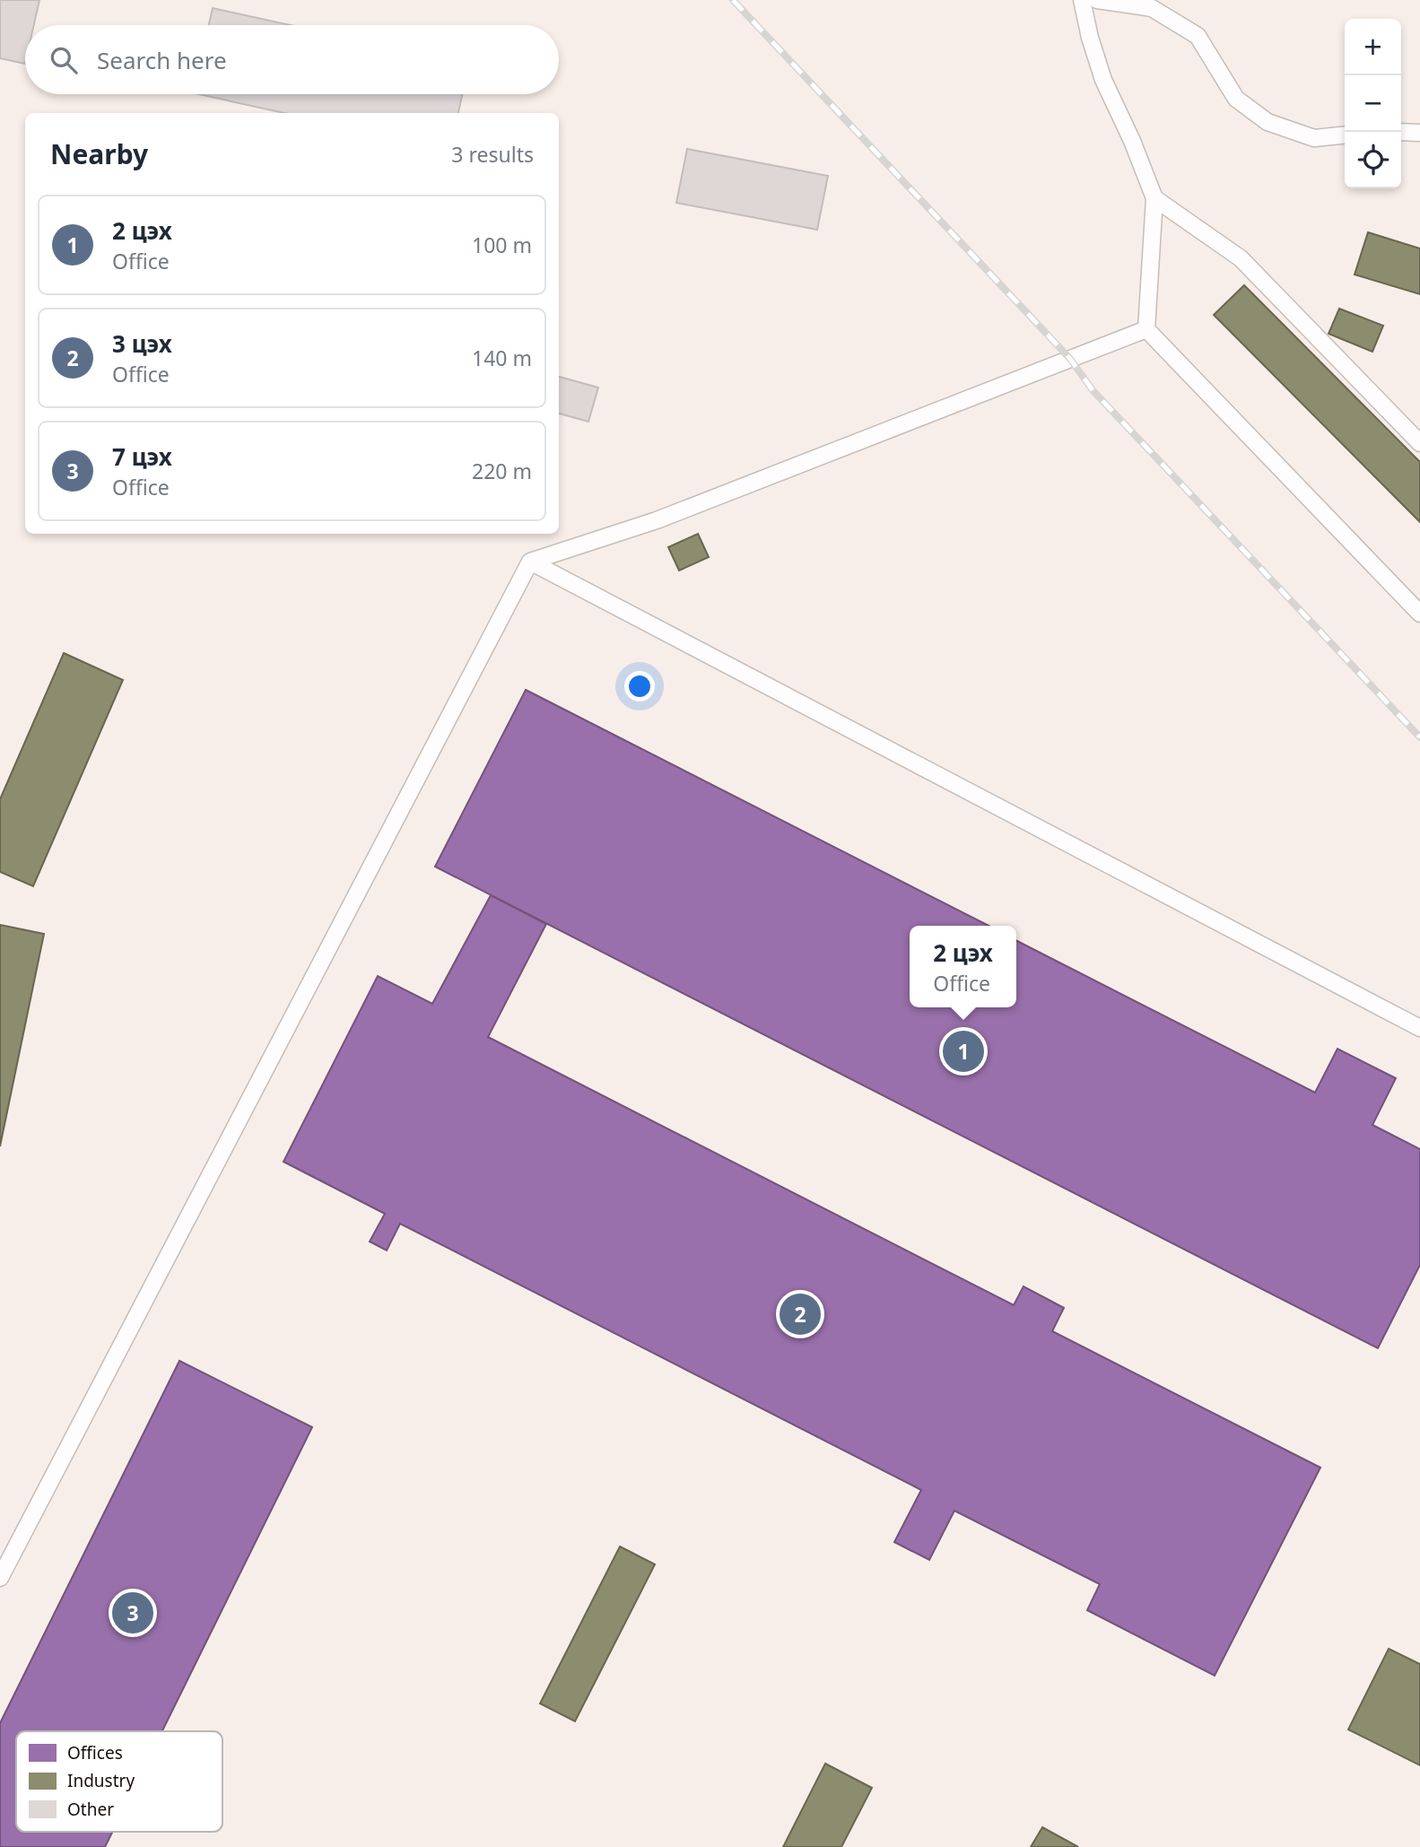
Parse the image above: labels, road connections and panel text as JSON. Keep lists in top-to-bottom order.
{
  "legend": ["Offices", "Industry", "Other"],
  "page": {
    "map_buttons": ["+", "−"],
    "search": "Search here",
    "heading": ["Nearby", "3 results"],
    "list": [
      {
        "mark": "1",
        "name": "2 цэх",
        "note": "Office",
        "value": "100 m"
      },
      {
        "mark": "2",
        "name": "3 цэх",
        "note": "Office",
        "value": "140 m"
      },
      {
        "mark": "3",
        "name": "7 цэх",
        "note": "Office",
        "value": "220 m"
      }
    ],
    "popup": ["2 цэх", "Office"],
    "pins": ["1", "2", "3"]
  }
}
